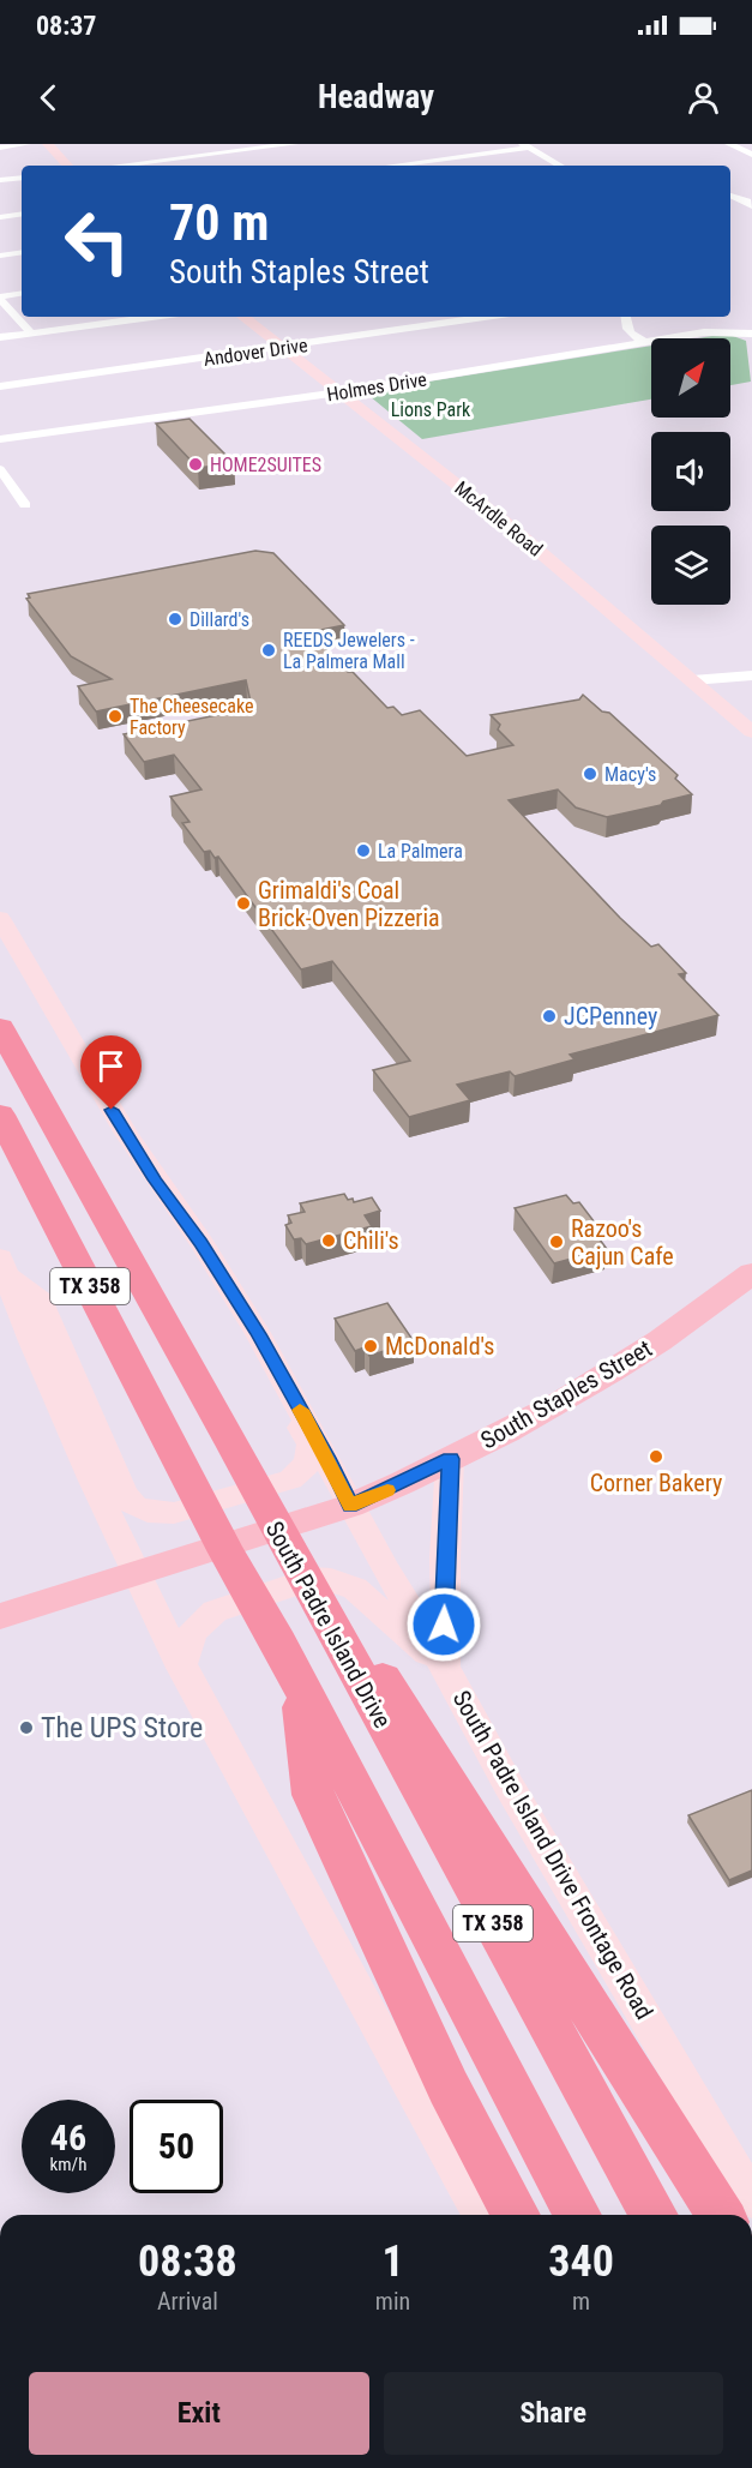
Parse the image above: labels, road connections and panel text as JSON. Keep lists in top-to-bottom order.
{
  "streets": {
    "highway": ["TX 358", "South Padre Island Drive"],
    "main road": ["McArdle Road", "South Staples Street", "South Padre Island Drive Frontage Road"],
    "street": ["Andover Drive", "Holmes Drive"]
  },
  "crossings": [
    ["Andover Drive", "McArdle Road"],
    ["Holmes Drive", "McArdle Road"],
    ["South Staples Street", "South Padre Island Drive Frontage Road"]
  ],
  "parks": ["Lions Park"],
  "places": [
    "HOME2SUITES",
    "Dillard's",
    "REEDS Jewelers - La Palmera Mall",
    "The Cheesecake Factory",
    "Macy's",
    "La Palmera",
    "Grimaldi's Coal Brick-Oven Pizzeria",
    "JCPenney",
    "Chili's",
    "Razoo's Cajun Cafe",
    "McDonald's",
    "Corner Bakery",
    "The UPS Store"
  ],
  "north": "top right",
  "page": {
    "status": "08:37",
    "header": "Headway",
    "turn": ["70 m", "South Staples Street"],
    "speed": "46 km/h",
    "limit": "50",
    "eta": [
      "08:38",
      "Arrival",
      "1",
      "min",
      "340",
      "m"
    ],
    "buttons": ["Exit", "Share"]
  }
}
